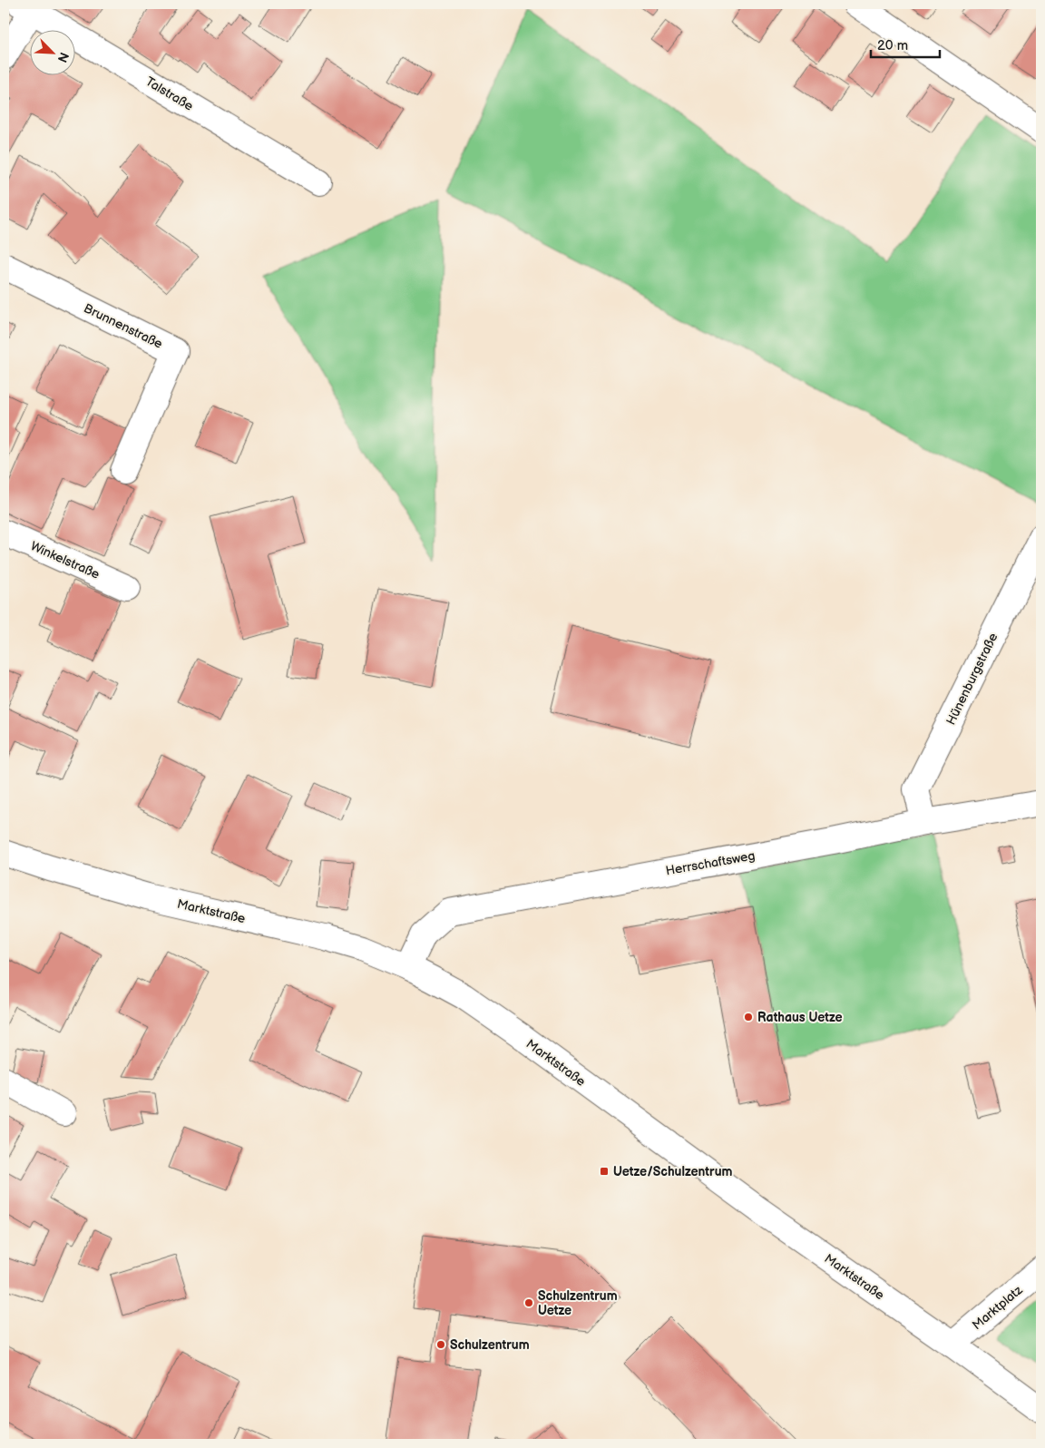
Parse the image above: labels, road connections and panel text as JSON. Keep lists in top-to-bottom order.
{
  "streets": {
    "street": [
      "Talstraße",
      "Brunnenstraße",
      "Winkelstraße",
      "Hünenburgstraße",
      "Herrschaftsweg",
      "Marktstraße",
      "Marktplatz"
    ]
  },
  "crossings": [
    ["Hünenburgstraße", "Herrschaftsweg"],
    ["Herrschaftsweg", "Marktstraße"],
    ["Marktstraße", "Marktplatz"]
  ],
  "places": {
    "other": ["Rathaus Uetze", "Schulzentrum Uetze", "Schulzentrum"],
    "transit": ["Uetze/Schulzentrum"]
  },
  "scale_bar": "20 m",
  "north": "bottom right"
}
